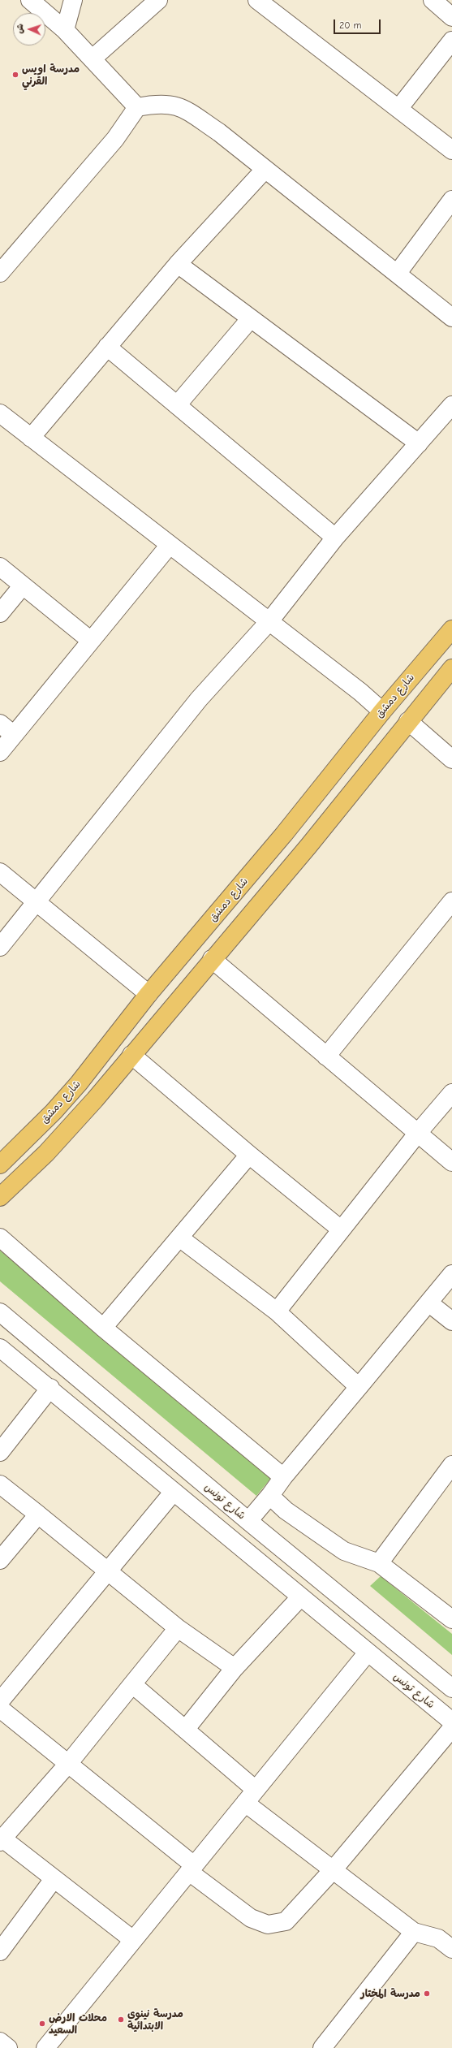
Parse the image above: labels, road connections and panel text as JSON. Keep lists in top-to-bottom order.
{
  "streets": {
    "main road": ["شارع دمشق"],
    "street": ["شارع تونس"]
  },
  "places": [
    "مدرسة اويس القرني",
    "مدرسة المختار",
    "مدرسة نينوى الابتدائية",
    "محلات الارض السعيد"
  ],
  "scale_bar": "20 m",
  "north": "left"
}
